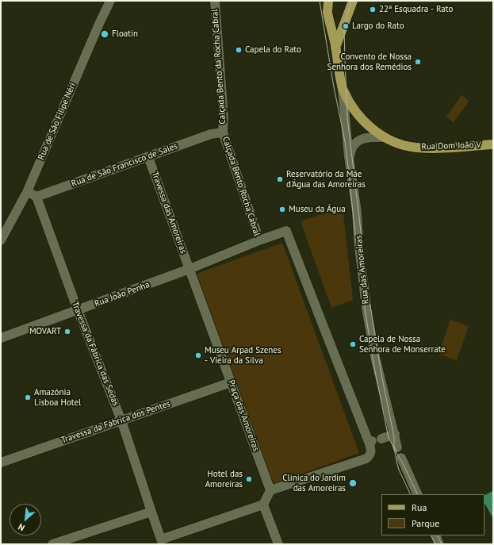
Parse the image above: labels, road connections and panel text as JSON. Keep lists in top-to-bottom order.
{
  "streets": {
    "main road": ["Rua Dom João V"],
    "street": [
      "Calçada Bento da Rocha Cabral",
      "Rua de São Filipe Néri",
      "Rua de São Francisco de Sales",
      "Calçada Bento Rocha Cabral",
      "Travessa das Amoreiras",
      "Rua das Amoreiras",
      "Rua João Penha",
      "Travessa da Fábrica das Sedas",
      "Praça das Amoreiras",
      "Travessa da Fábrica dos Pentes"
    ]
  },
  "crossings": [
    ["Calçada Bento da Rocha Cabral", "Rua de São Francisco de Sales"],
    ["Calçada Bento da Rocha Cabral", "Calçada Bento Rocha Cabral"],
    ["Rua Dom João V", "Rua das Amoreiras"],
    ["Rua de São Francisco de Sales", "Calçada Bento Rocha Cabral"],
    ["Rua de São Francisco de Sales", "Travessa das Amoreiras"],
    ["Rua de São Francisco de Sales", "Travessa da Fábrica das Sedas"],
    ["Travessa das Amoreiras", "Rua João Penha"],
    ["Travessa das Amoreiras", "Praça das Amoreiras"],
    ["Rua João Penha", "Travessa da Fábrica das Sedas"],
    ["Rua João Penha", "Praça das Amoreiras"],
    ["Travessa da Fábrica das Sedas", "Travessa da Fábrica dos Pentes"],
    ["Praça das Amoreiras", "Travessa da Fábrica dos Pentes"]
  ],
  "places": [
    "22ª Esquadra - Rato",
    "Largo do Rato",
    "Floatin",
    "Capela do Rato",
    "Convento de Nossa Senhora dos Remédios",
    "Reservatório da Mãe d'Água das Amoreiras",
    "Museu da Água",
    "MOVART",
    "Capela de Nossa Senhora de Monserrate",
    "Museu Arpad Szenes - Vieira da Silva",
    "Amazónia Lisboa Hotel",
    "Hotel das Amoreiras",
    "Clínica do Jardim das Amoreiras"
  ],
  "legend": ["Rua", "Parque"],
  "north": "bottom left"
}
